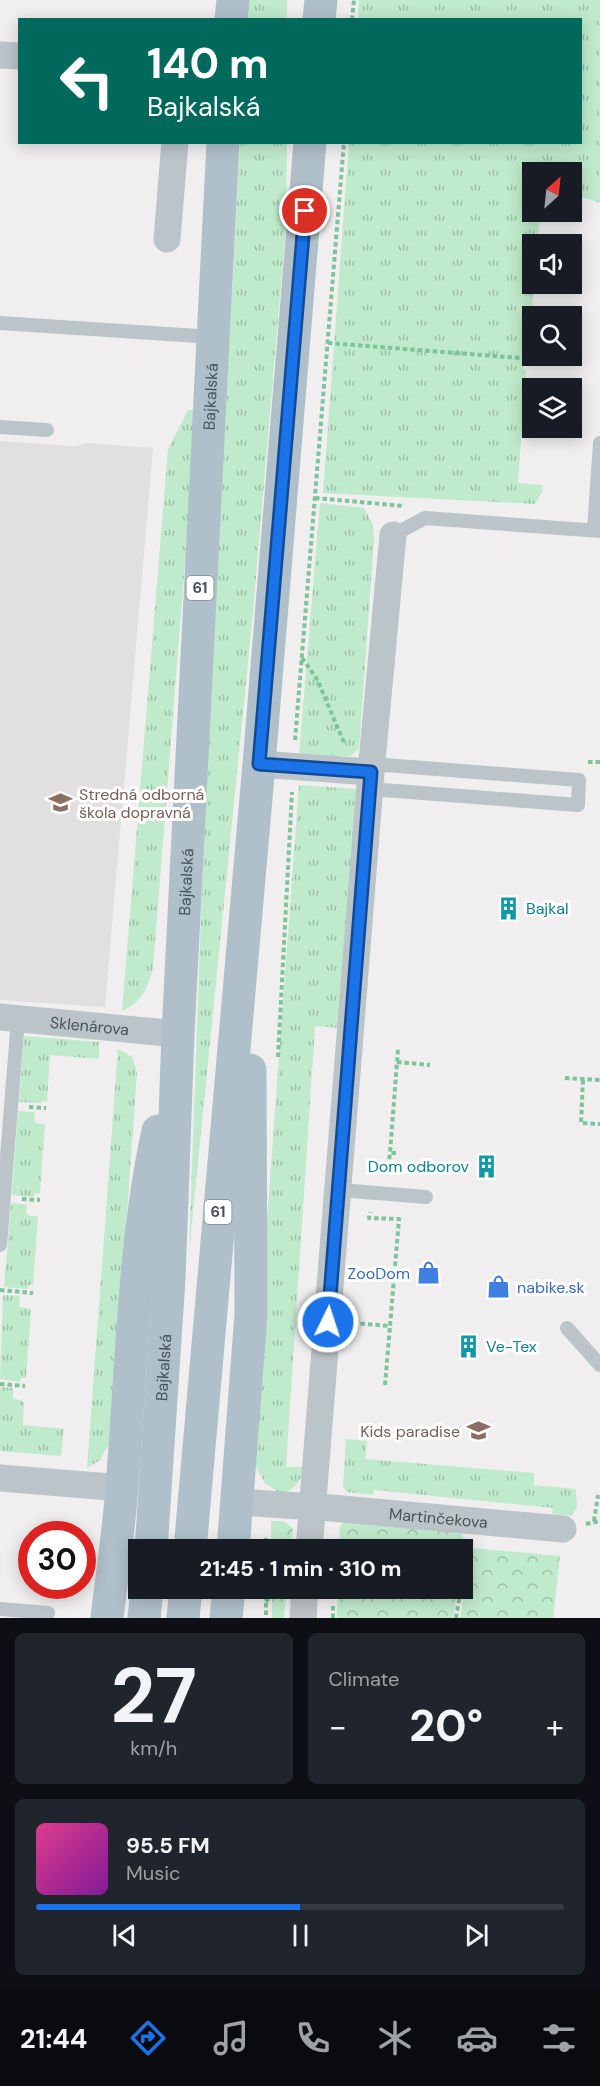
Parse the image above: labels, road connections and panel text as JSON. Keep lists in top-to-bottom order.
{
  "streets": {
    "main road": ["Bajkalská", "61"],
    "street": ["Sklenárova", "Martinčekova"]
  },
  "crossings": [
    ["Bajkalská", "Sklenárova"]
  ],
  "places": {
    "school or university": ["Stredná odborná škola dopravná", "Kids paradise"],
    "building": ["Bajkal", "Dom odborov", "Ve-Tex"],
    "shop": ["ZooDom", "nabike.sk"]
  },
  "north": "top right",
  "page": {
    "turn": ["140 m", "Bajkalská"],
    "limit": "30",
    "trip": "21:45 · 1 min · 310 m",
    "tile": [
      ["27", "km/h"],
      "Climate"
    ],
    "heat": ["−", "20°", "+"],
    "song": ["95.5 FM", "Music"],
    "tabs": "21:44"
  }
}
